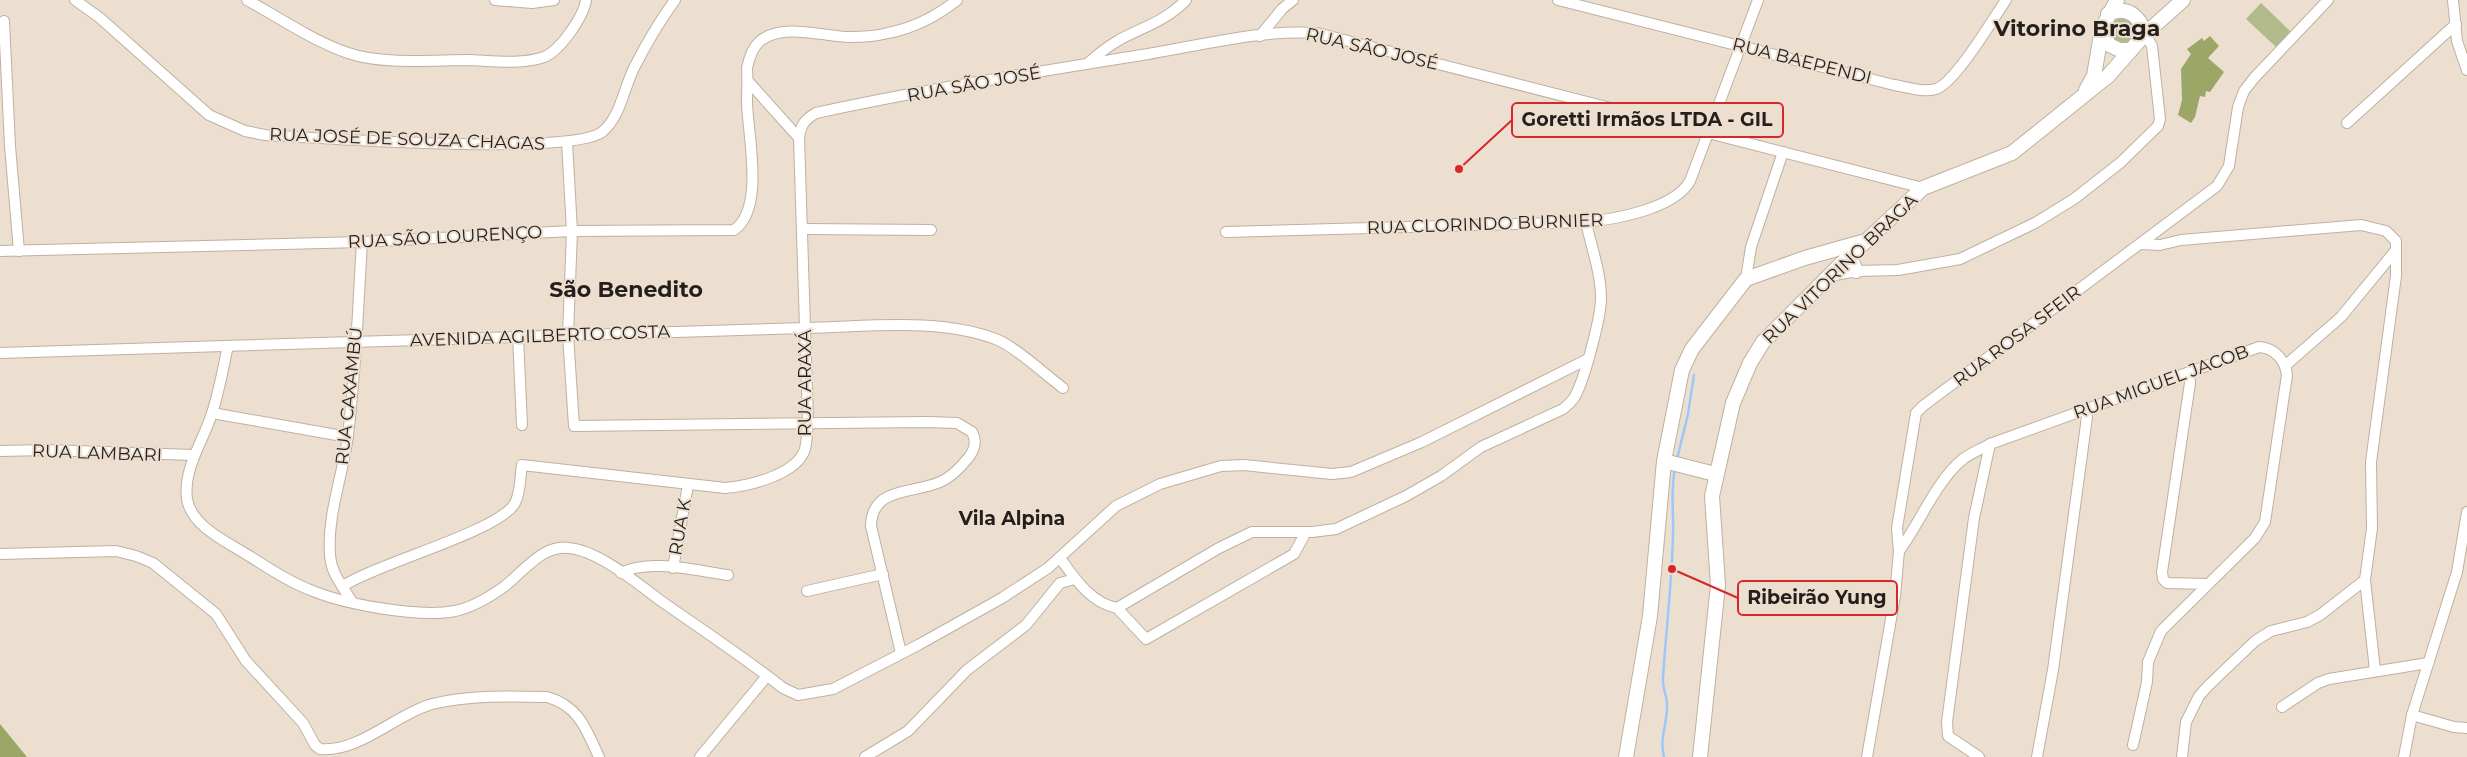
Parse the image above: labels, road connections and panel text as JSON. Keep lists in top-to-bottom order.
{
  "streets": {
    "main road": ["RUA VITORINO BRAGA"],
    "street": [
      "RUA SÃO JOSÉ",
      "RUA BAEPENDI",
      "RUA JOSÉ DE SOUZA CHAGAS",
      "RUA CLORINDO BURNIER",
      "RUA SÃO LOURENÇO",
      "AVENIDA AGILBERTO COSTA",
      "RUA ROSA SFEIR",
      "RUA MIGUEL JACOB",
      "RUA ARAXÁ",
      "RUA CAXAMBÚ",
      "RUA LAMBARI",
      "RUA K"
    ]
  },
  "crossings": [
    ["RUA SÃO JOSÉ", "RUA CLORINDO BURNIER"],
    ["RUA SÃO JOSÉ", "RUA VITORINO BRAGA"],
    ["RUA SÃO JOSÉ", "RUA ARAXÁ"],
    ["RUA BAEPENDI", "RUA CLORINDO BURNIER"],
    ["RUA SÃO LOURENÇO", "RUA CAXAMBÚ"],
    ["AVENIDA AGILBERTO COSTA", "RUA ARAXÁ"],
    ["AVENIDA AGILBERTO COSTA", "RUA CAXAMBÚ"],
    ["RUA ROSA SFEIR", "RUA MIGUEL JACOB"],
    ["RUA ARAXÁ", "RUA CAXAMBÚ"],
    ["RUA ARAXÁ", "RUA K"]
  ],
  "districts": ["Vitorino Braga", "São Benedito", "Vila Alpina"],
  "places": ["Goretti Irmãos LTDA - GIL", "Ribeirão Yung"]
}
